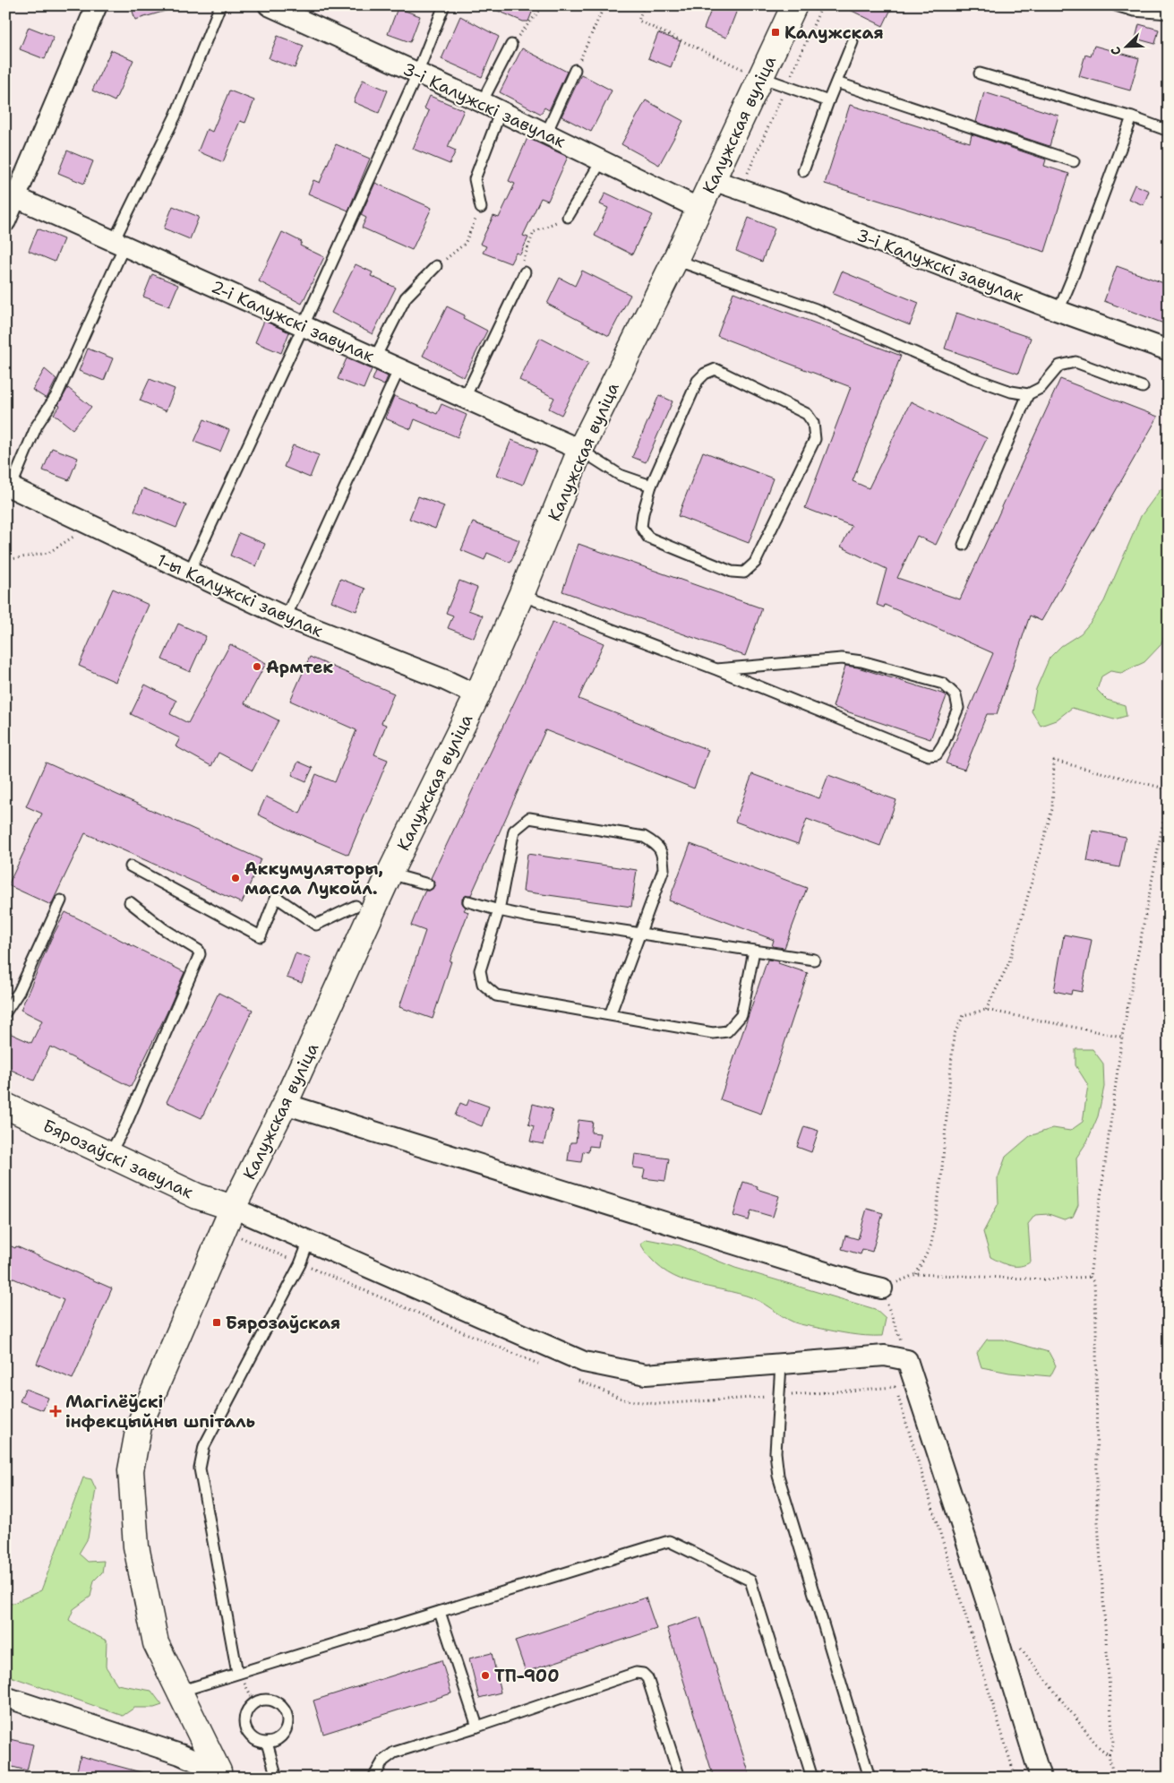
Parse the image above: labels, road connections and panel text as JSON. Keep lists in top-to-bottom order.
{
  "streets": {
    "street": [
      "3-і Калужскі завулак",
      "Калужская вуліца",
      "2-і Калужскі завулак",
      "1-ы Калужскі завулак",
      "Бярозаўскі завулак"
    ]
  },
  "crossings": [
    ["3-і Калужскі завулак", "Калужская вуліца"],
    ["Калужская вуліца", "2-і Калужскі завулак"],
    ["Калужская вуліца", "1-ы Калужскі завулак"],
    ["Калужская вуліца", "Бярозаўскі завулак"]
  ],
  "places": {
    "transit": ["Калужская", "Бярозаўская"],
    "other": ["Армтек", "Аккумуляторы, масла Лукойл.", "ТП-900"],
    "health": ["Магілёўскі інфекцыйны шпіталь"]
  },
  "north": "bottom left"
}
